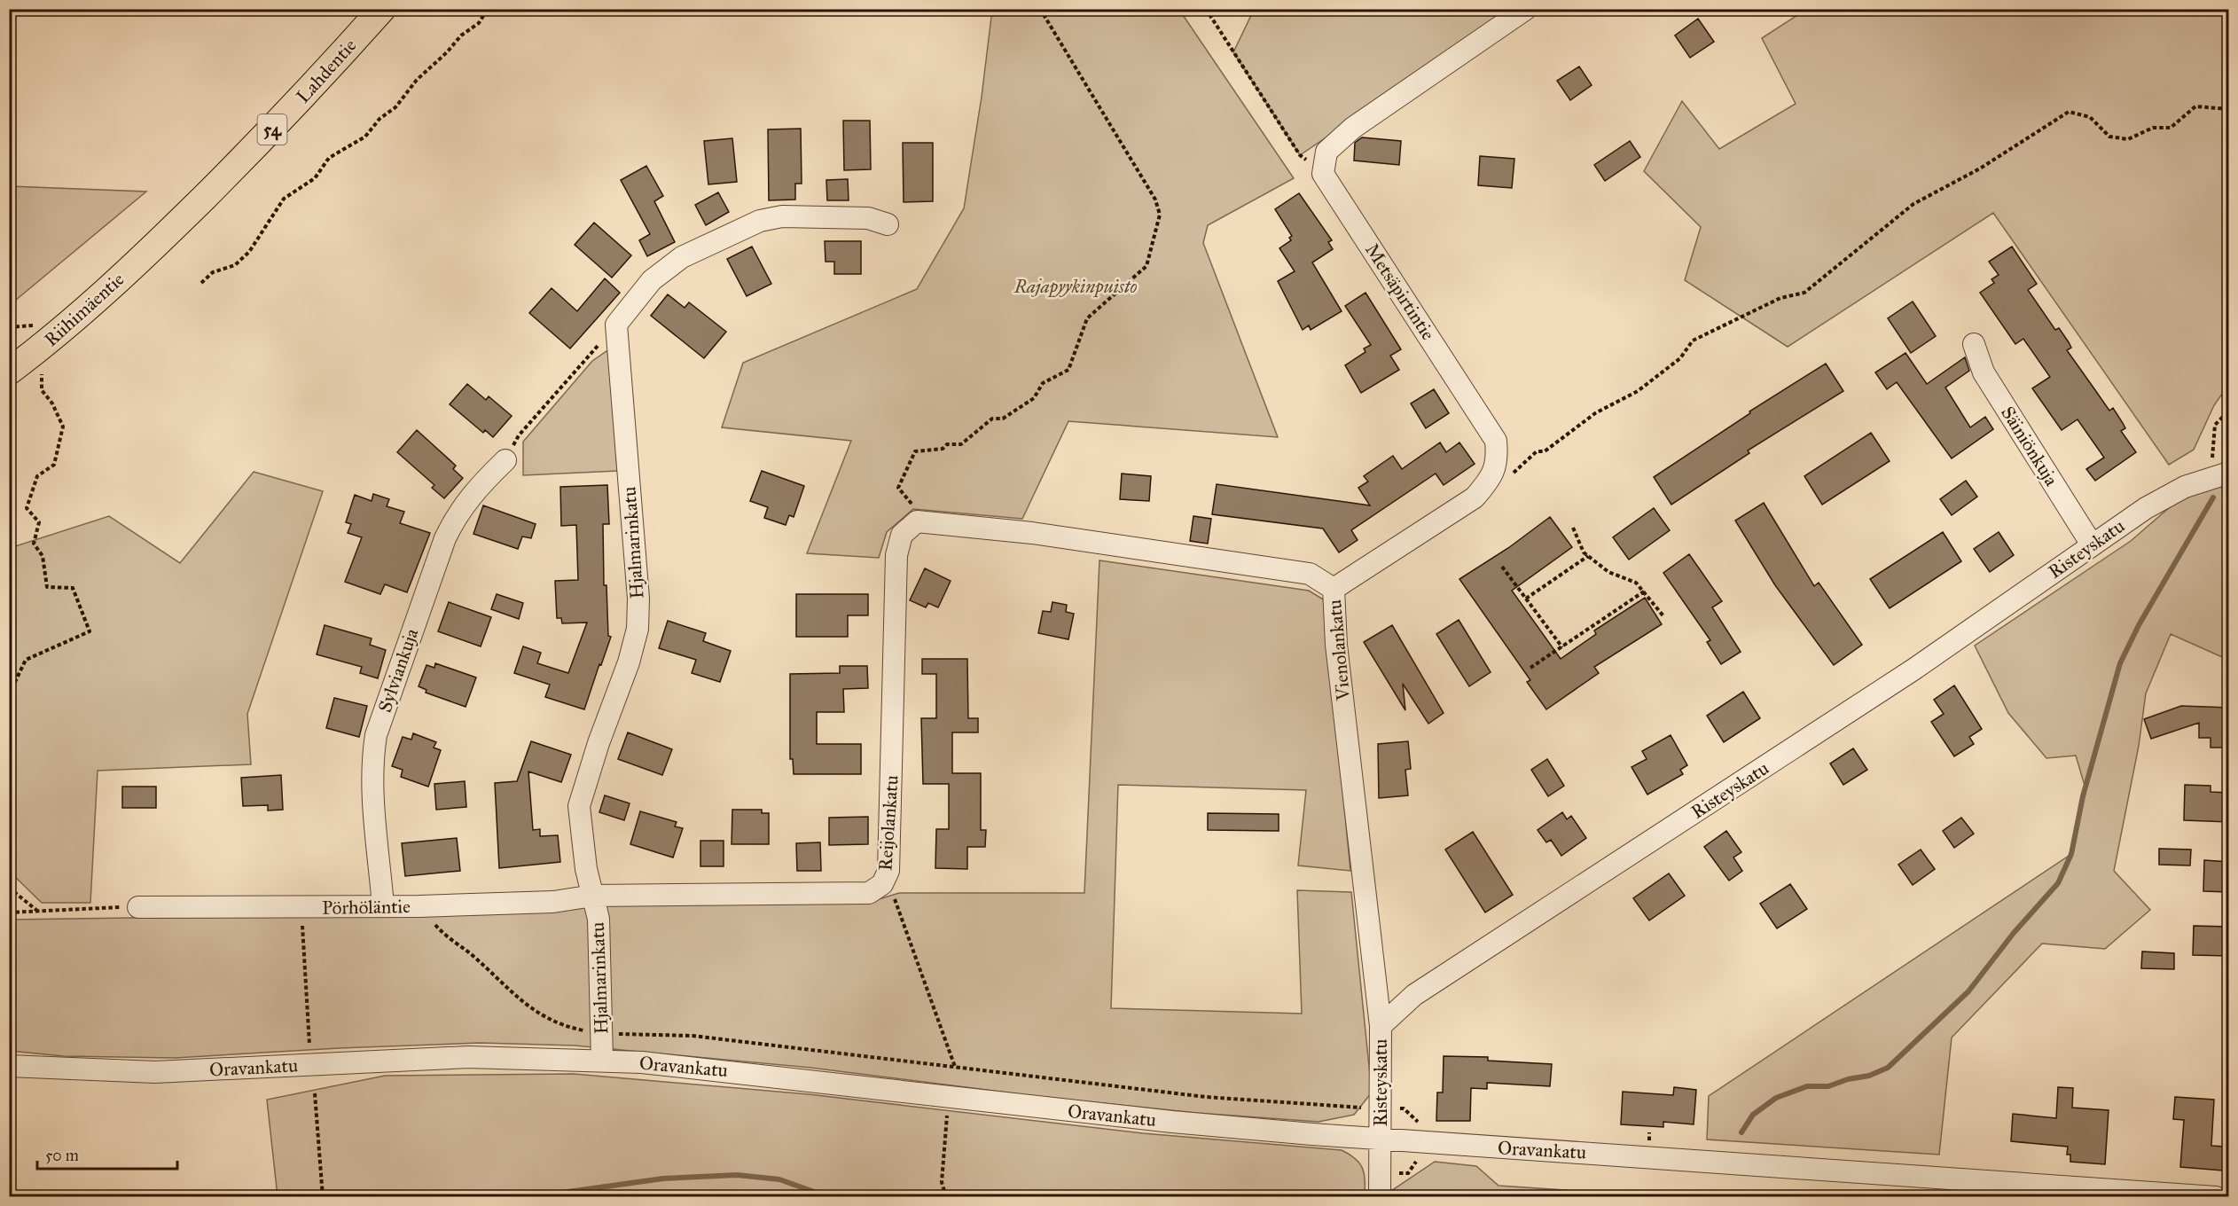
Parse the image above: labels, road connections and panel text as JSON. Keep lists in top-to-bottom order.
{
  "streets": {
    "main road": ["Lahdentie", "54", "Riihimäentie"],
    "street": [
      "Metsäpirtintie",
      "Säiniönkuja",
      "Hjalmarinkatu",
      "Risteyskatu",
      "Vienolankatu",
      "Sylviankuja",
      "Reijolankatu",
      "Pörhöläntie",
      "Oravankatu"
    ]
  },
  "crossings": [
    ["Lahdentie", "Riihimäentie"],
    ["54", "Riihimäentie"],
    ["Metsäpirtintie", "Vienolankatu"],
    ["Säiniönkuja", "Risteyskatu"],
    ["Hjalmarinkatu", "Reijolankatu"],
    ["Hjalmarinkatu", "Pörhöläntie"],
    ["Hjalmarinkatu", "Oravankatu"],
    ["Risteyskatu", "Vienolankatu"],
    ["Risteyskatu", "Oravankatu"],
    ["Vienolankatu", "Reijolankatu"],
    ["Sylviankuja", "Pörhöläntie"],
    ["Reijolankatu", "Pörhöläntie"]
  ],
  "parks": ["Rajapyykinpuisto"],
  "scale_bar": "50 m"
}
